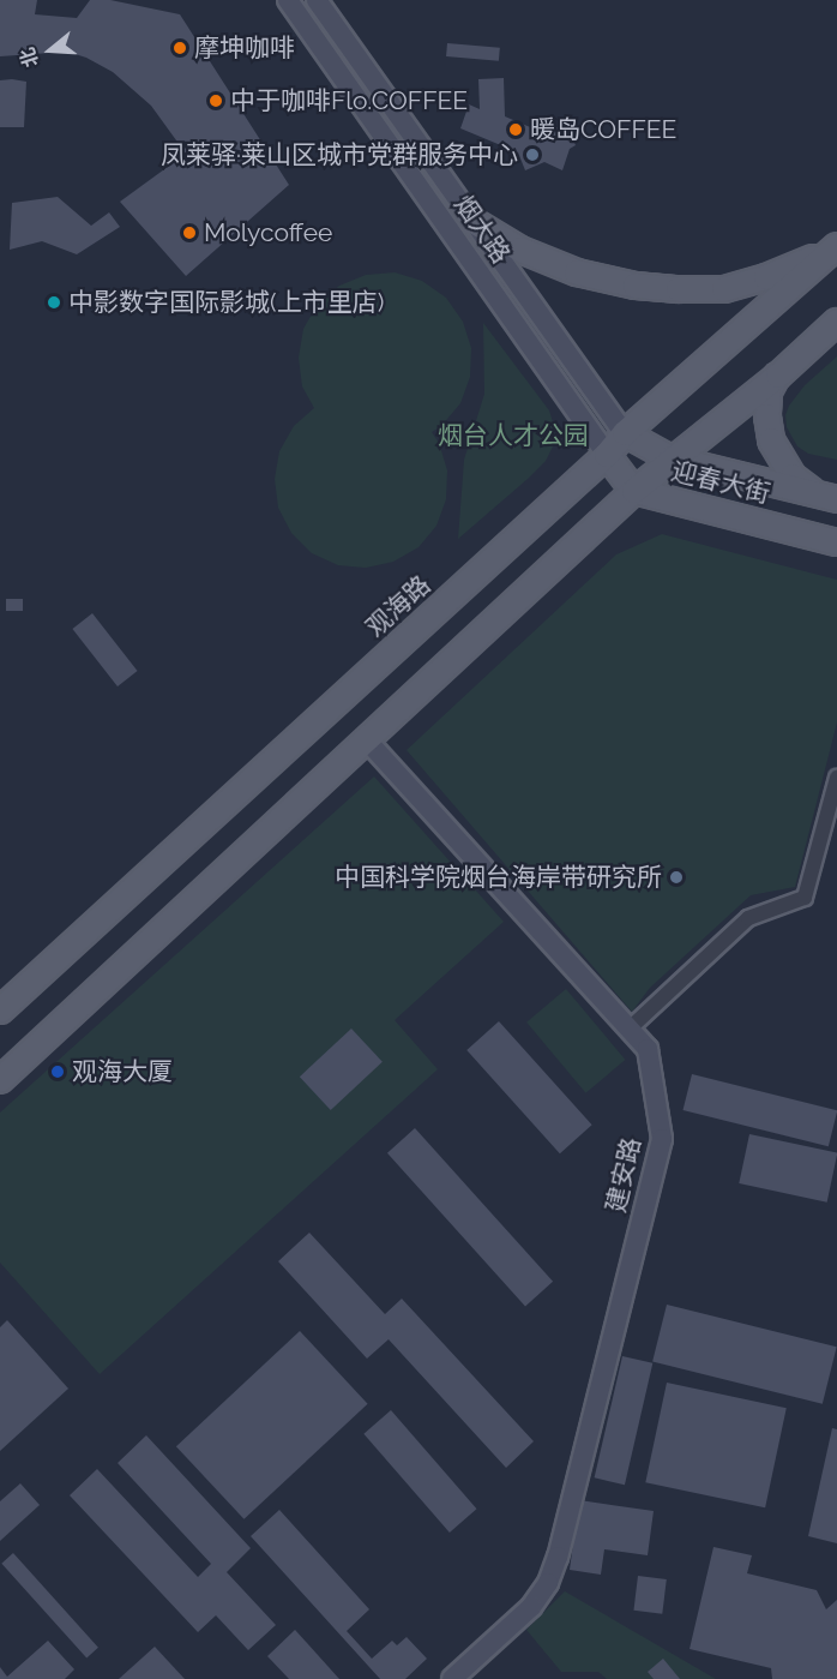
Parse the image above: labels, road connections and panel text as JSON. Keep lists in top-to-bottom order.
{
  "streets": {
    "main road": ["迎春大街", "观海路"],
    "street": ["烟大路", "建安路"]
  },
  "crossings": [
    ["烟大路", "迎春大街"],
    ["烟大路", "观海路"],
    ["迎春大街", "观海路"]
  ],
  "parks": ["烟台人才公园"],
  "places": [
    "摩坤咖啡",
    "中于咖啡Flo.COFFEE",
    "暖岛COFFEE",
    "凤莱驿·莱山区城市党群服务中心",
    "Molycoffee",
    "中影数字国际影城(上市里店)",
    "中国科学院烟台海岸带研究所",
    "观海大厦"
  ],
  "north": "left"
}
